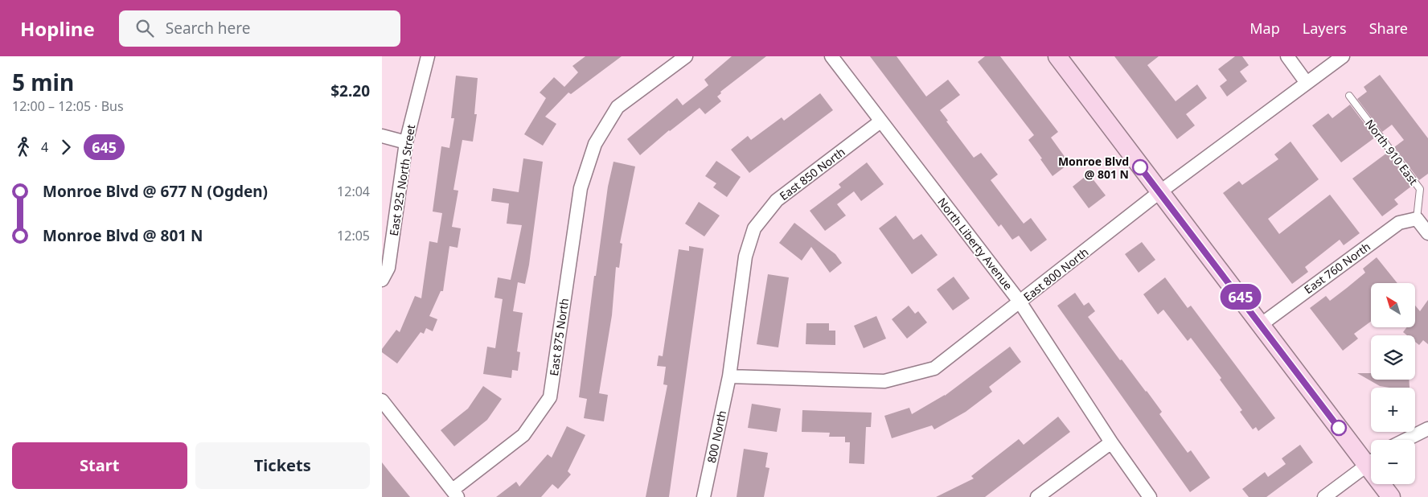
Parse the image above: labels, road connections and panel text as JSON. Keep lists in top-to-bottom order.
{
  "streets": {
    "street": [
      "East 850 North",
      "East 925 North Street",
      "North Liberty Avenue",
      "East 760 North",
      "East 800 North",
      "East 875 North",
      "800 North"
    ],
    "lane": ["North 910 East"]
  },
  "crossings": [
    ["North 910 East", "East 760 North"],
    ["East 850 North", "North Liberty Avenue"],
    ["East 850 North", "East 800 North"],
    ["East 850 North", "800 North"],
    ["North Liberty Avenue", "East 800 North"],
    ["East 800 North", "800 North"]
  ],
  "places": ["Monroe Blvd @ 801 N"],
  "lines": ["bus line 645"],
  "north": "top left",
  "page": {
    "header": "Hopline",
    "search": "Search here",
    "nav": ["Map", "Layers", "Share"],
    "heading": ["5 min", "12:00 – 12:05 · Bus", "$2.20"],
    "on_map": "645",
    "legs": ["4", "645"],
    "list": [
      {
        "name": "Monroe Blvd @ 677 N (Ogden)",
        "value": "12:04"
      },
      {
        "name": "Monroe Blvd @ 801 N",
        "value": "12:05"
      }
    ],
    "map_buttons": ["+", "−"],
    "buttons": ["Start", "Tickets"]
  }
}
